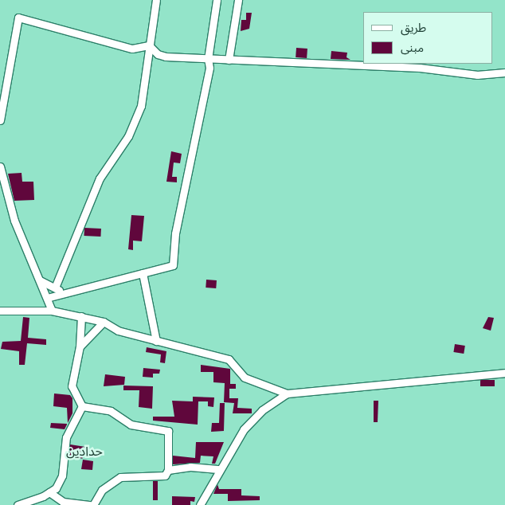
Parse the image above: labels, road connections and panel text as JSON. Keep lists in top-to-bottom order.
{
  "districts": ["حدادين"],
  "legend": ["طريق", "مبنى"]
}
